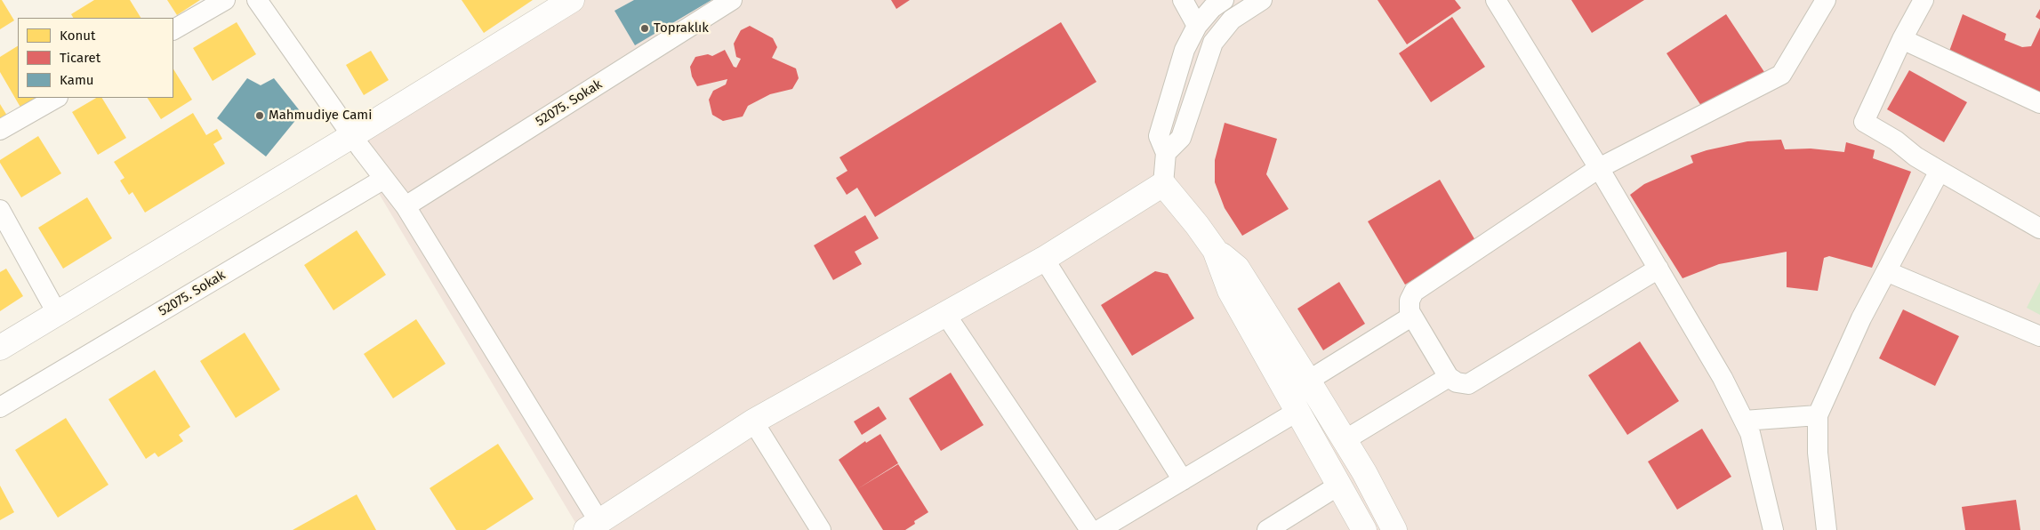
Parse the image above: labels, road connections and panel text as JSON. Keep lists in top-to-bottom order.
{
  "streets": {
    "street": ["52075. Sokak"]
  },
  "places": ["Topraklık", "Mahmudiye Cami"],
  "legend": ["Konut", "Ticaret", "Kamu"]
}
